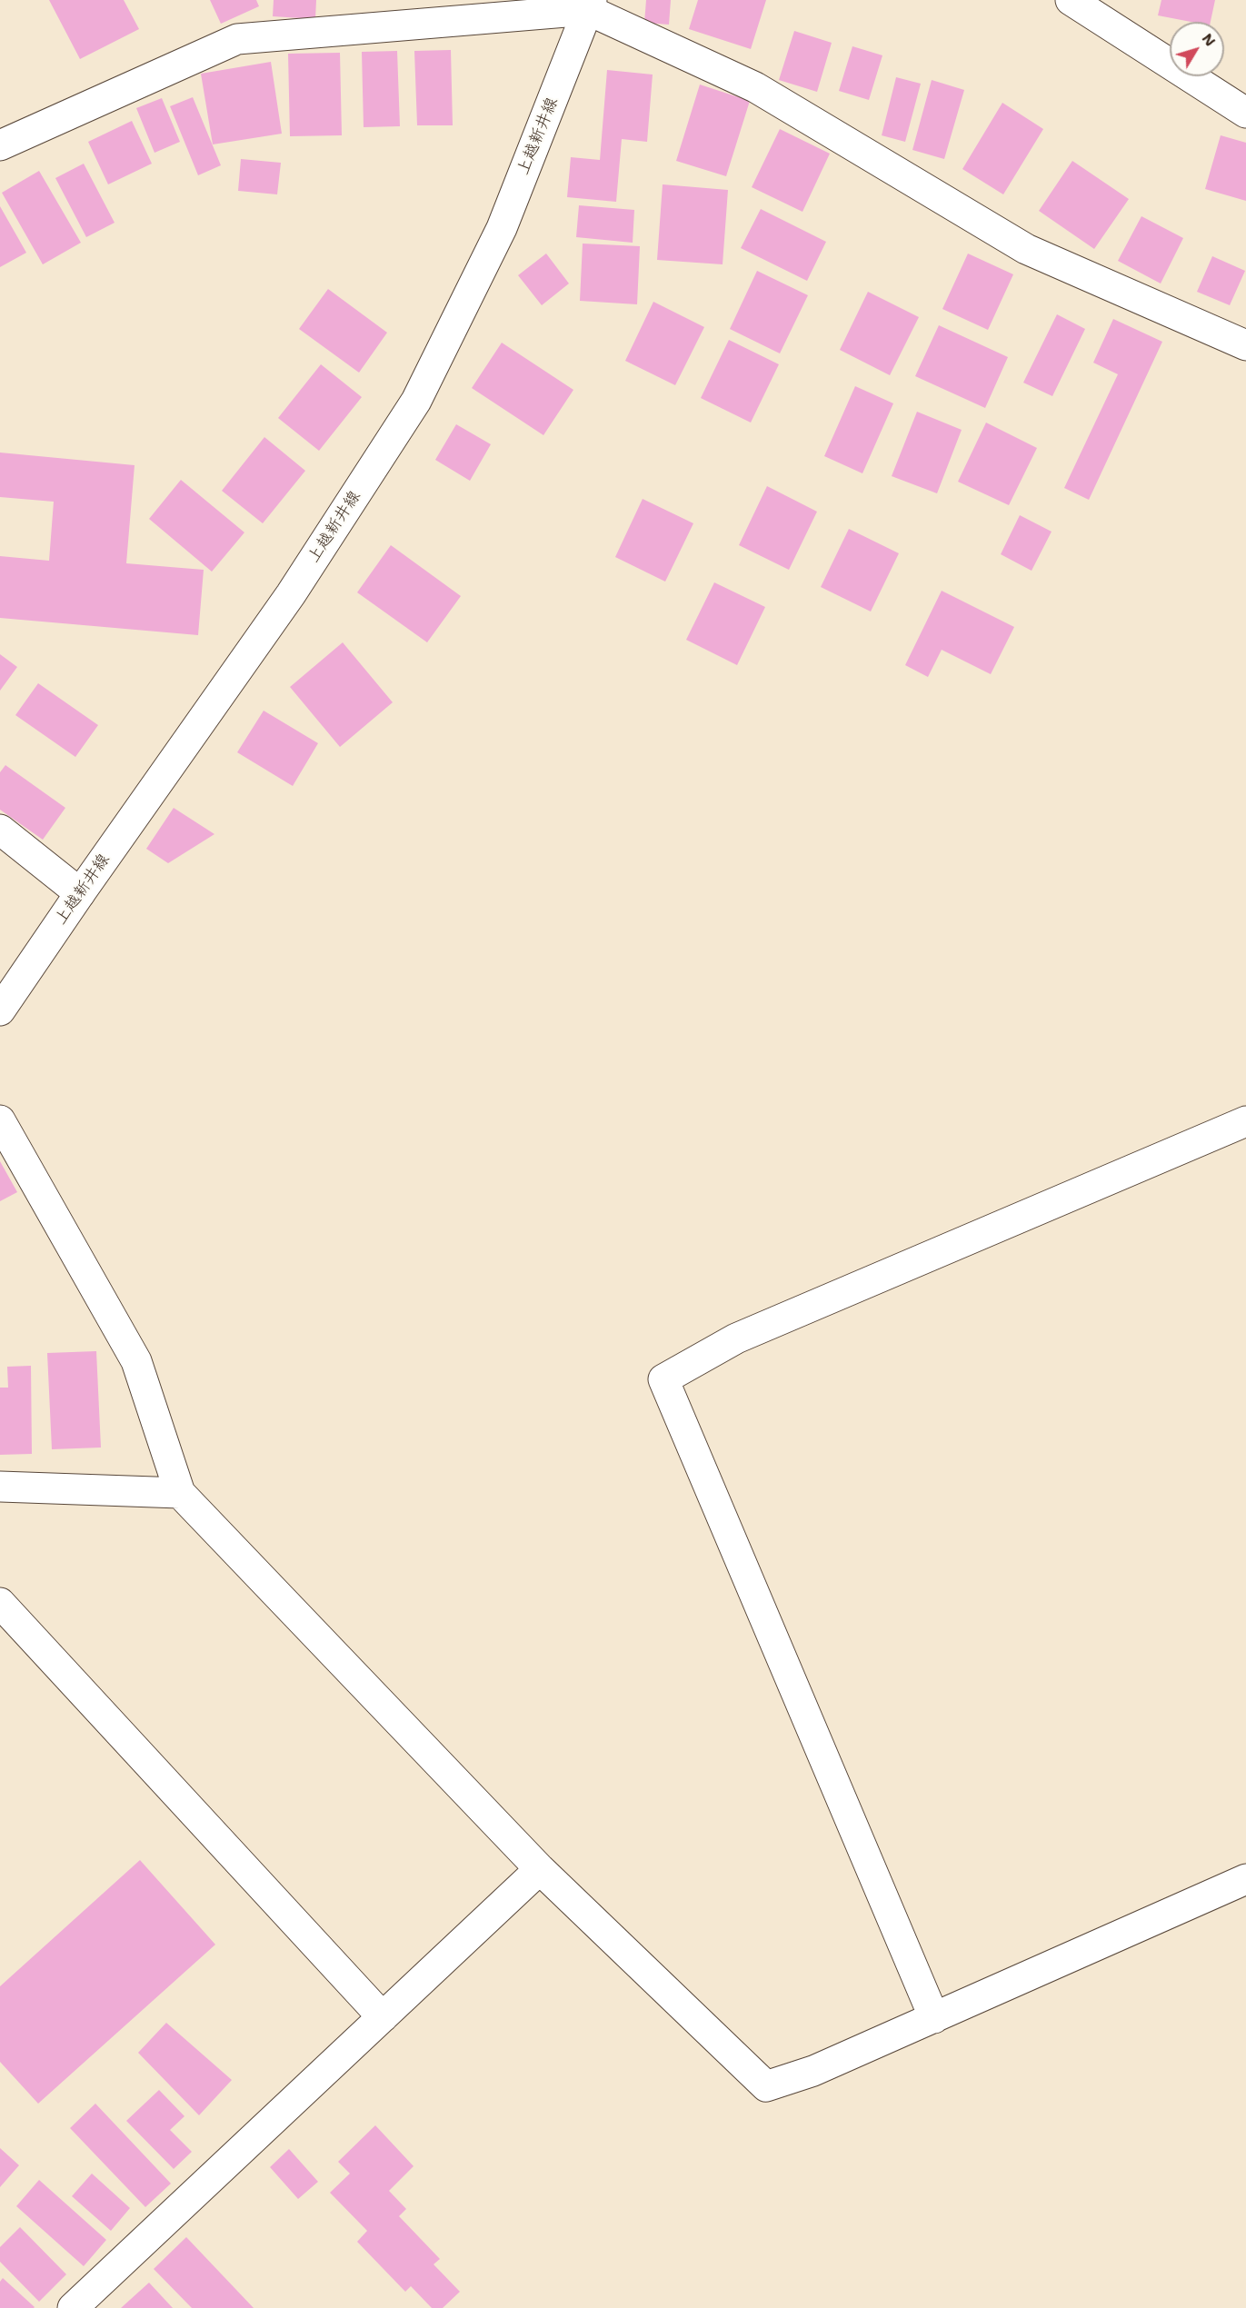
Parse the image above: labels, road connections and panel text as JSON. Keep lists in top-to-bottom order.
{
  "streets": {
    "street": ["上越新井線"]
  },
  "north": "top right"
}
